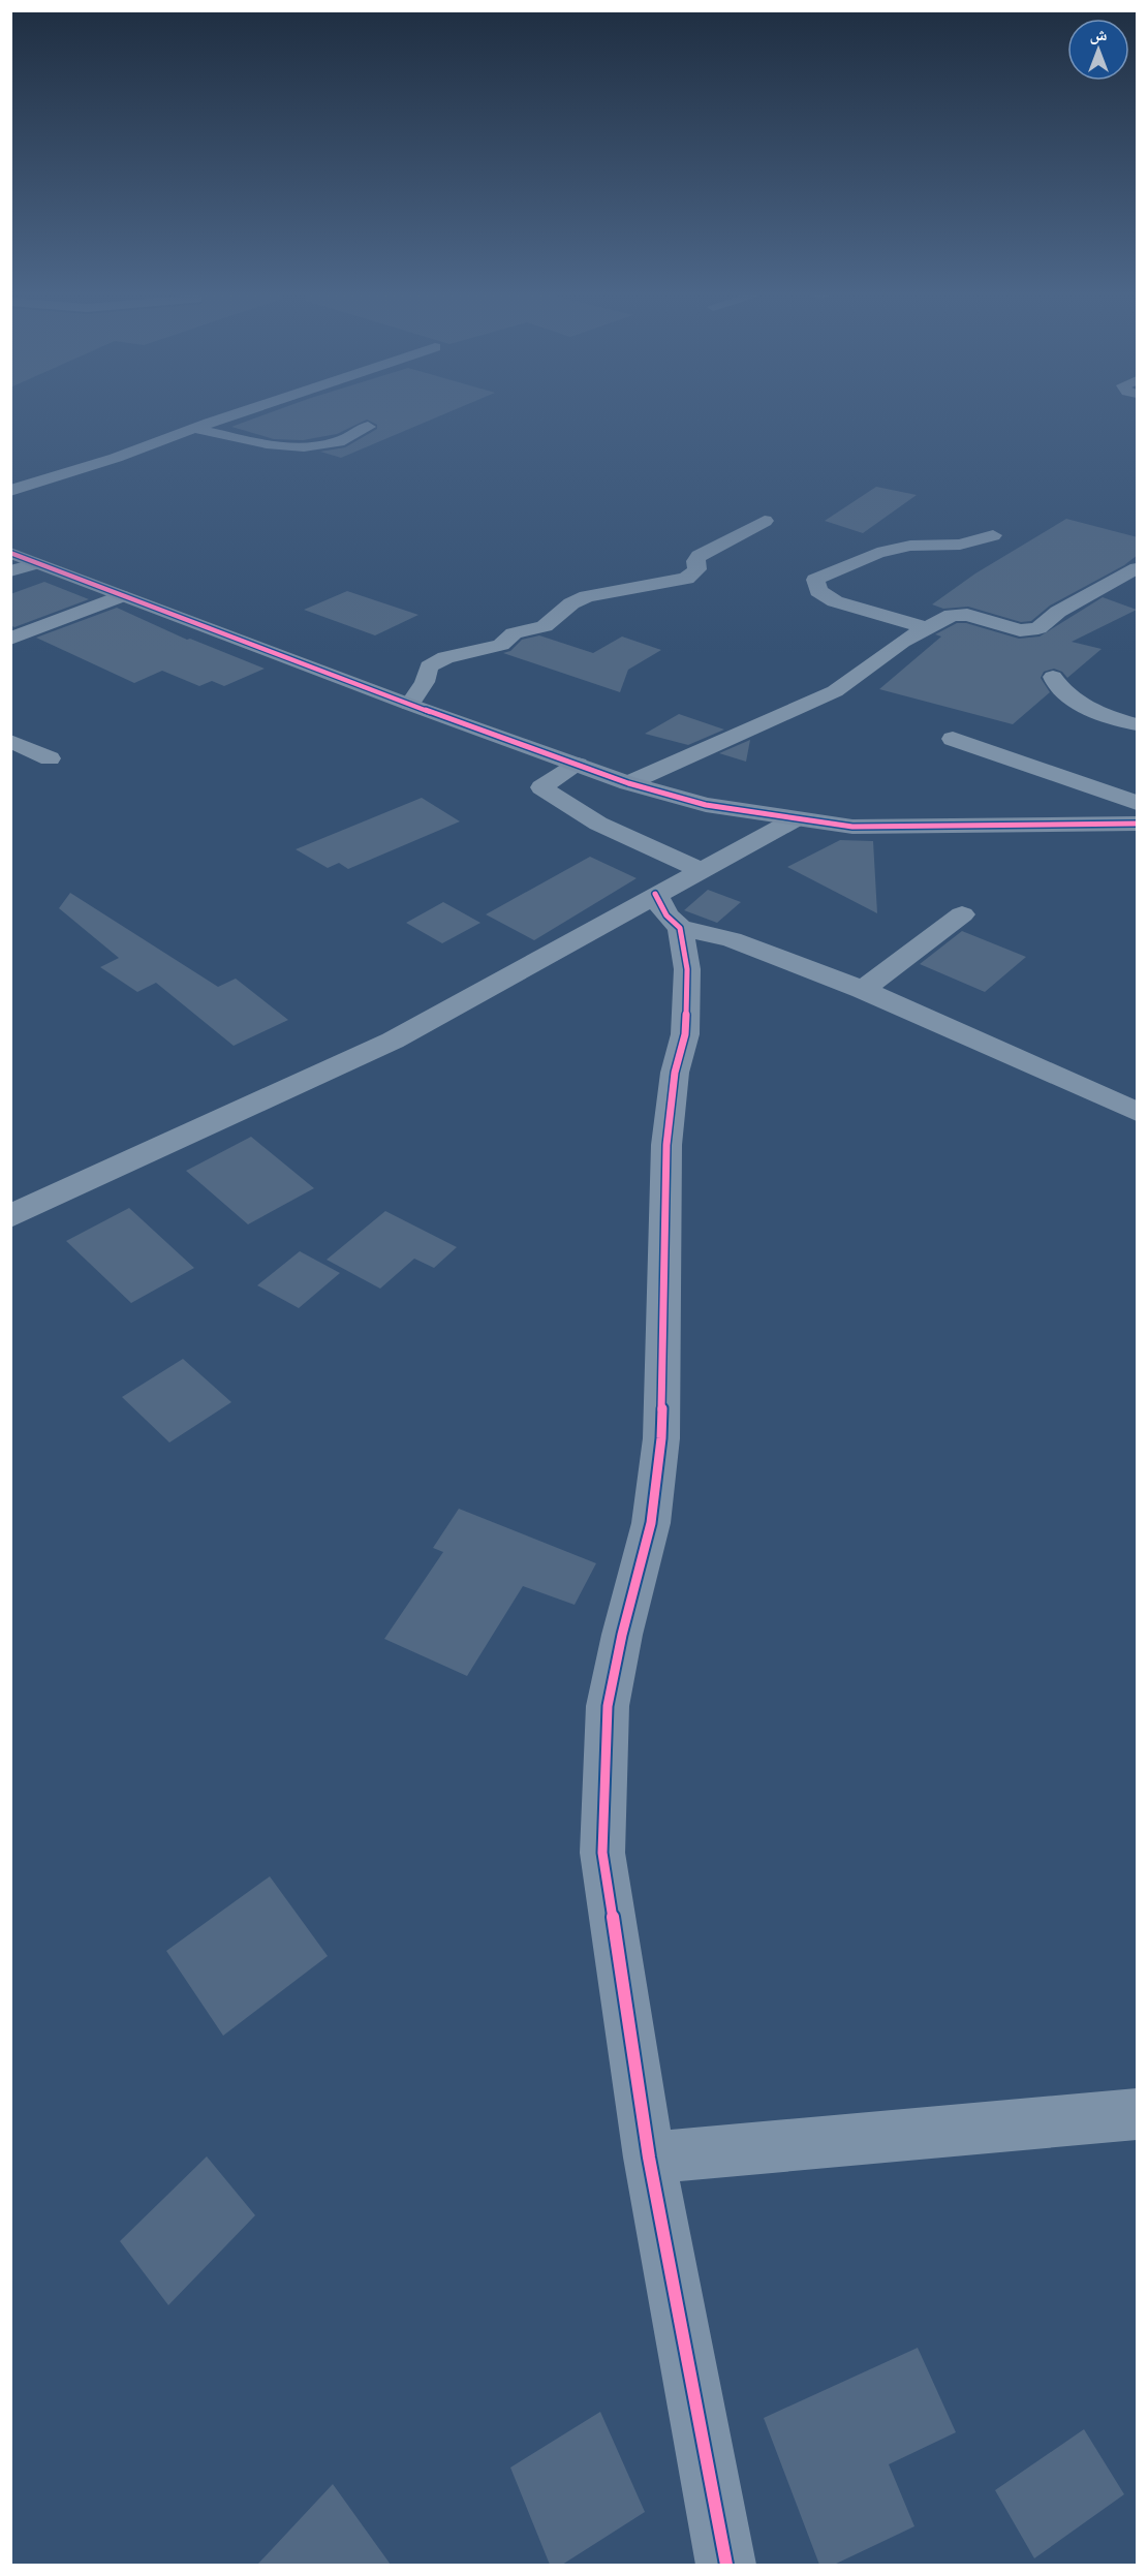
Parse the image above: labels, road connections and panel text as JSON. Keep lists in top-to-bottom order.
{
  "north": "top"
}
